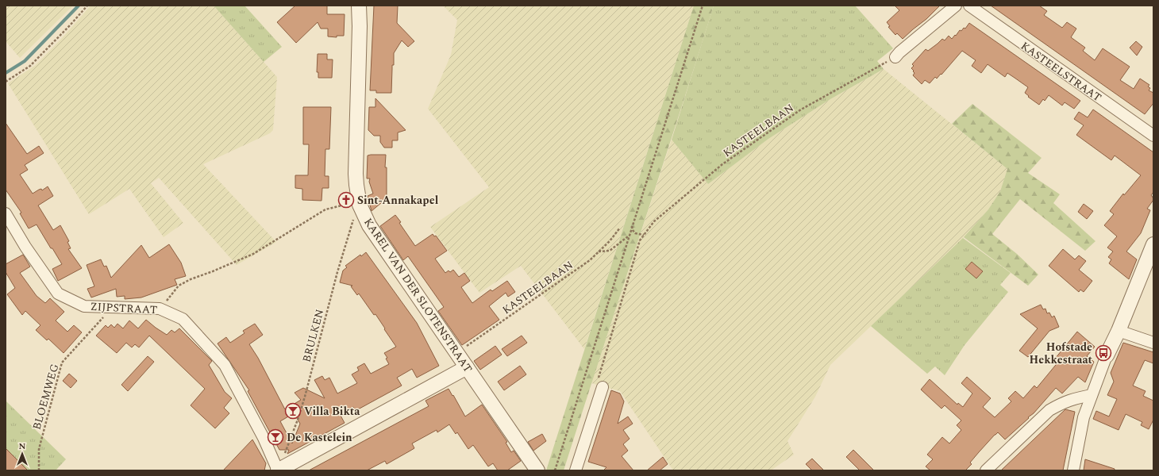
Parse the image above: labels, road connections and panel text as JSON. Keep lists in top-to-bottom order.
{
  "streets": {
    "street": ["KASTEELSTRAAT", "KAREL VAN DER SLOTENSTRAAT", "ZIJPSTRAAT"],
    "path": ["KASTEELBAAN", "BRULKEN", "BLOEMWEG"]
  },
  "crossings": [
    ["KASTEELBAAN", "KAREL VAN DER SLOTENSTRAAT"],
    ["KAREL VAN DER SLOTENSTRAAT", "BRULKEN"],
    ["ZIJPSTRAAT", "BLOEMWEG"]
  ],
  "places": {
    "church": ["Sint-Annakapel"],
    "bus stop": ["Hofstade Hekkestraat"],
    "bar": ["Villa Bikta", "De Kastelein"]
  },
  "north": "top"
}
